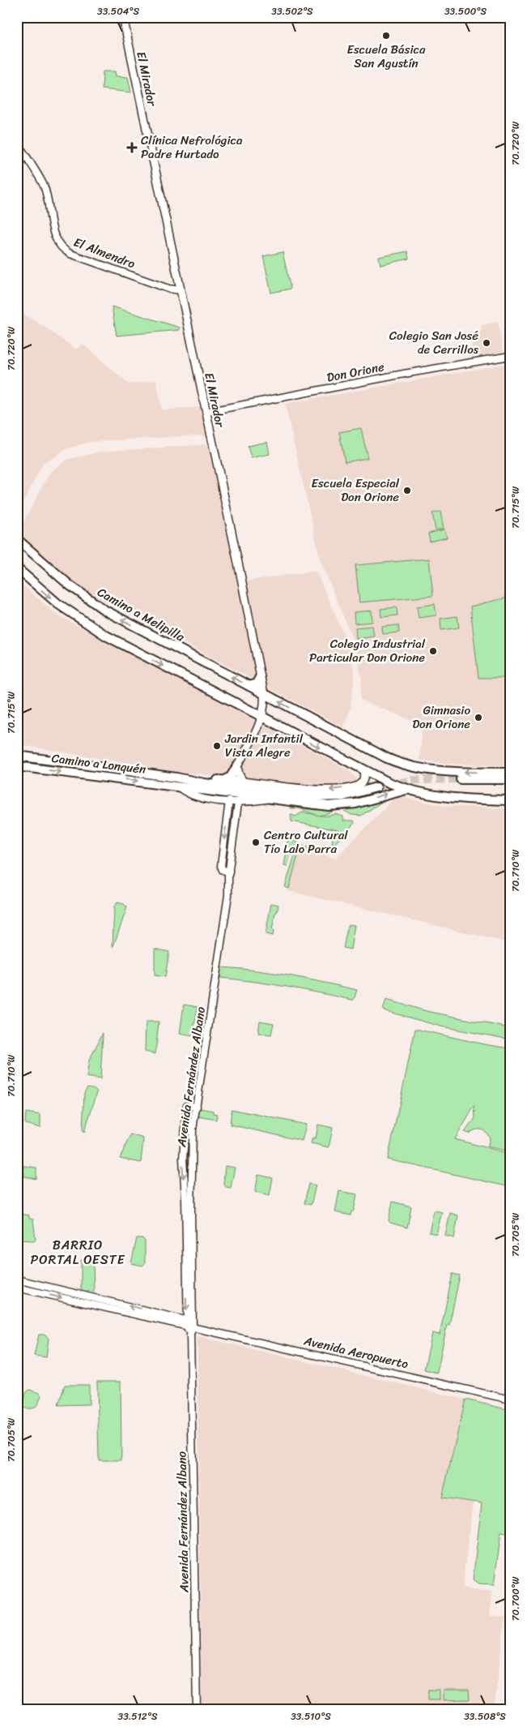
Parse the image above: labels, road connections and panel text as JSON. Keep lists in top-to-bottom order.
{
  "streets": {
    "main road": ["El Mirador", "Camino a Melipilla", "Camino a Lonquén"],
    "street": [
      "El Almendro",
      "Don Orione",
      "Avenida Fernández Albano",
      "Avenida Aeropuerto"
    ]
  },
  "crossings": [
    ["El Mirador", "El Almendro"],
    ["El Mirador", "Don Orione"],
    ["El Mirador", "Camino a Melipilla"],
    ["Camino a Lonquén", "Avenida Fernández Albano"],
    ["Avenida Fernández Albano", "Avenida Aeropuerto"]
  ],
  "districts": ["BARRIO PORTAL OESTE"],
  "places": {
    "other": [
      "Escuela Básica San Agustín",
      "Colegio San José de Cerrillos",
      "Escuela Especial Don Orione",
      "Colegio Industrial Particular Don Orione",
      "Gimnasio Don Orione",
      "Jardin Infantil Vista Alegre",
      "Centro Cultural Tío Lalo Parra"
    ],
    "health": ["Clínica Nefrológica Padre Hurtado"]
  },
  "coordinates": [
    "33.504°S",
    "33.502°S",
    "33.500°S",
    "70.720°W",
    "70.715°W",
    "70.710°W",
    "70.705°W",
    "70.700°W",
    "33.512°S",
    "33.510°S",
    "33.508°S"
  ]
}
